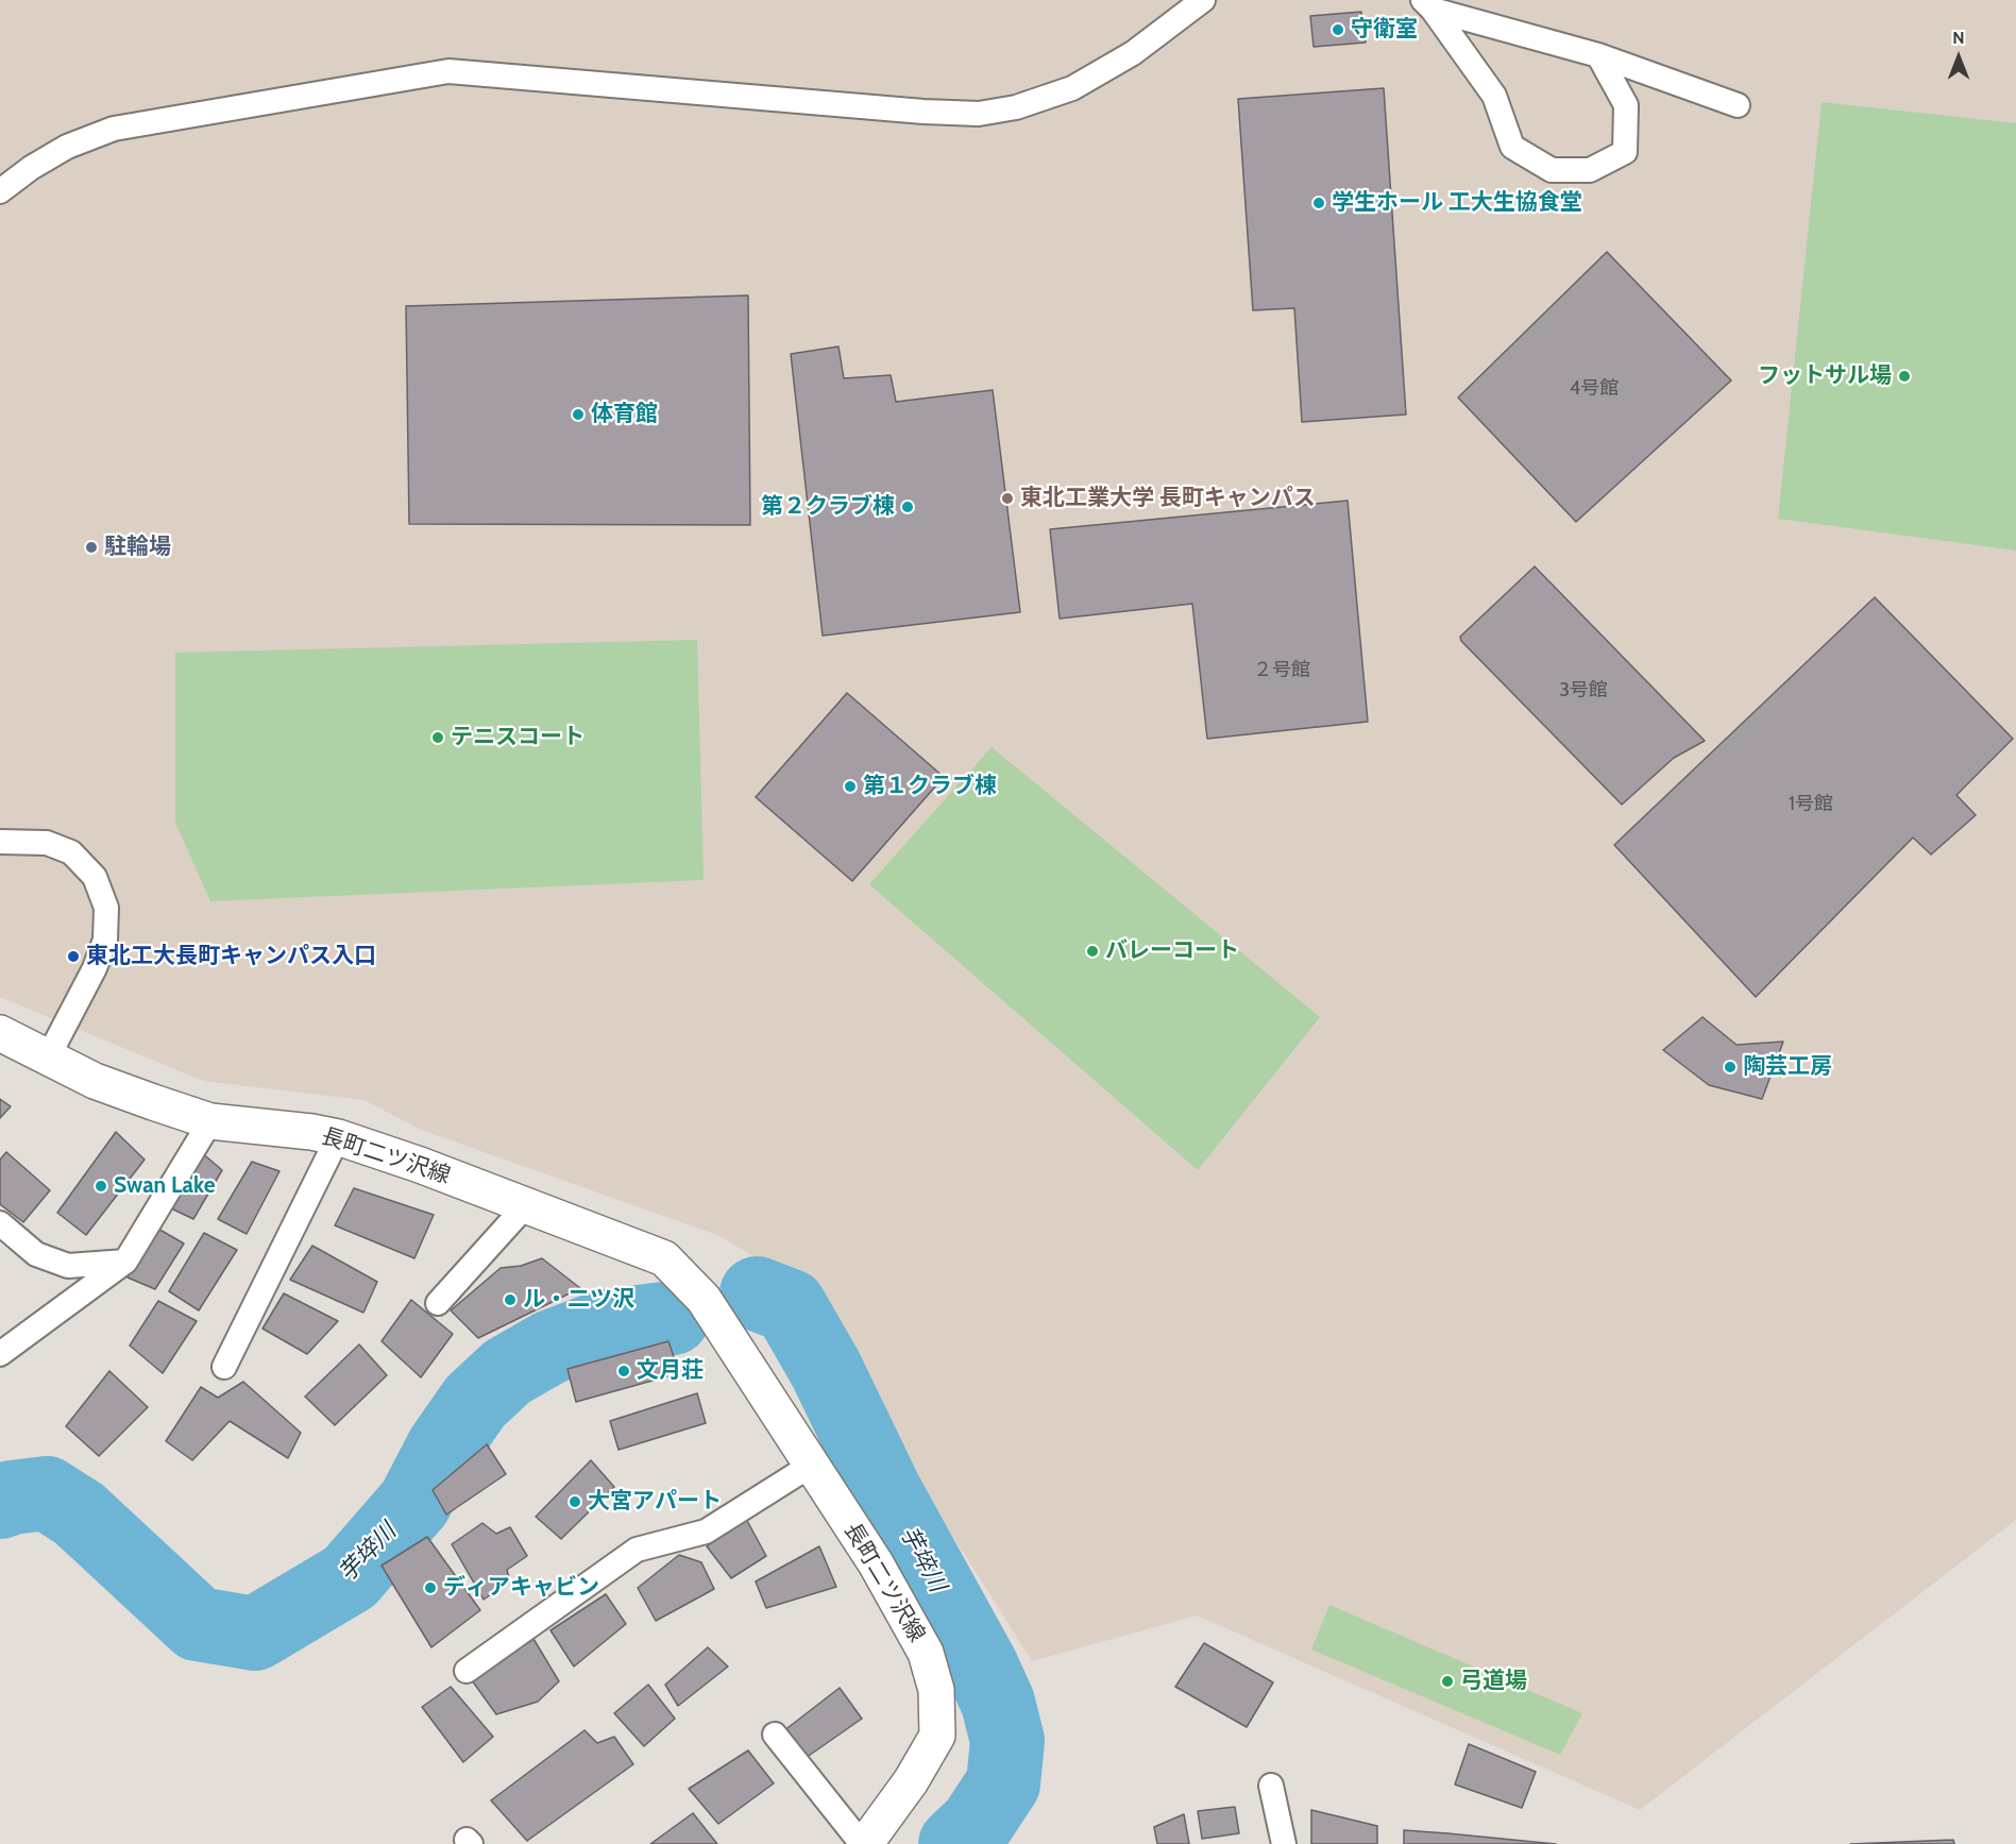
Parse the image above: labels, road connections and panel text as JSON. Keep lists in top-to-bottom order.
{
  "streets": {
    "street": ["長町二ツ沢線"]
  },
  "water": ["芋埣川"],
  "places": [
    "守衛室",
    "学生ホール 工大生協食堂",
    "フットサル場",
    "体育館",
    "東北工業大学 長町キャンパス",
    "第２クラブ棟",
    "駐輪場",
    "テニスコート",
    "第１クラブ棟",
    "バレーコート",
    "東北工大長町キャンパス入口",
    "陶芸工房",
    "Swan Lake",
    "ル・二ツ沢",
    "文月荘",
    "大宮アパート",
    "ディアキャビン",
    "弓道場"
  ],
  "house_numbers": [
    "4号館",
    "２号館",
    "3号館",
    "1号館"
  ],
  "north": "top"
}
